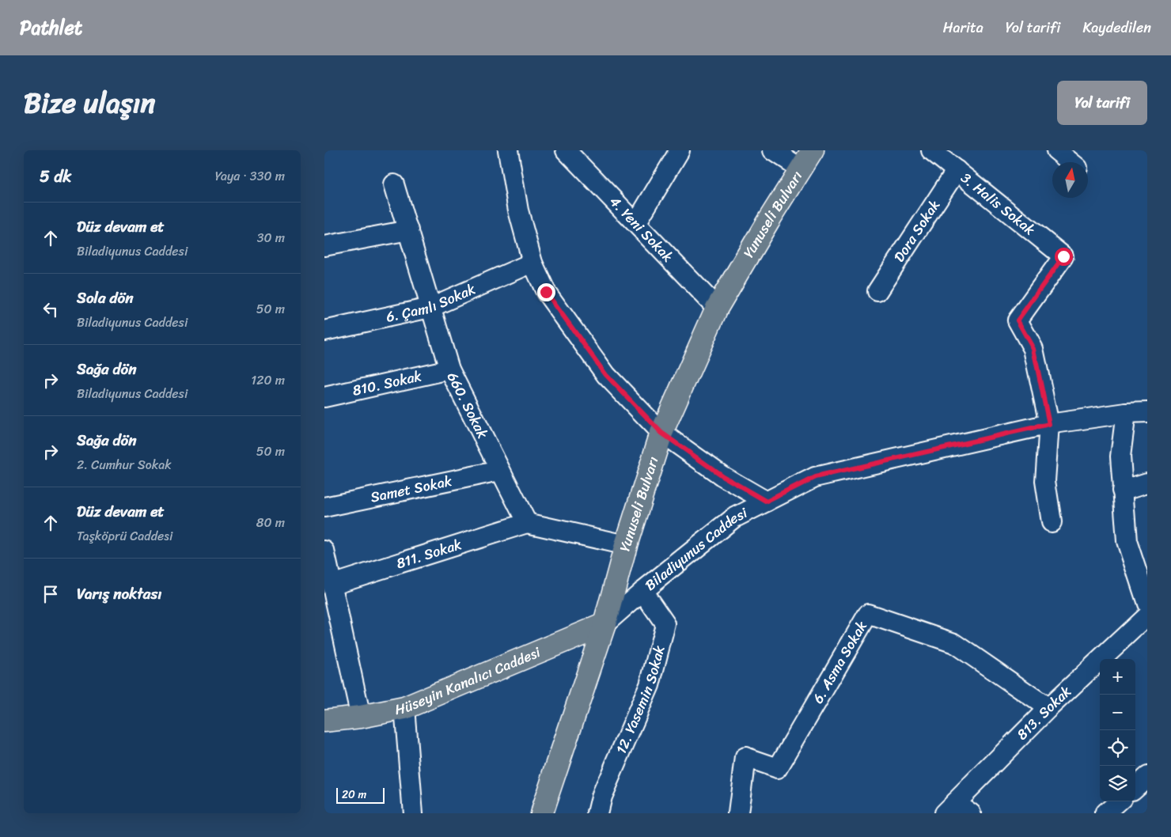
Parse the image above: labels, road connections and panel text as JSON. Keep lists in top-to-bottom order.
{
  "streets": {
    "main road": ["Yunuseli Bulvarı", "Hüseyin Kanalıcı Caddesi"],
    "street": [
      "3. Halis Sokak",
      "4. Yeni Sokak",
      "Dora Sokak",
      "6. Çamlı Sokak",
      "810. Sokak",
      "660. Sokak",
      "Samet Sokak",
      "Biladiyunus Caddesi",
      "811. Sokak",
      "6. Asma Sokak",
      "12. Yasemin Sokak",
      "813. Sokak"
    ]
  },
  "crossings": [
    ["3. Halis Sokak", "Dora Sokak"],
    ["3. Halis Sokak", "Biladiyunus Caddesi"],
    ["Yunuseli Bulvarı", "4. Yeni Sokak"],
    ["Yunuseli Bulvarı", "Biladiyunus Caddesi"],
    ["Yunuseli Bulvarı", "Hüseyin Kanalıcı Caddesi"],
    ["6. Çamlı Sokak", "660. Sokak"],
    ["810. Sokak", "660. Sokak"],
    ["660. Sokak", "Samet Sokak"],
    ["660. Sokak", "811. Sokak"],
    ["Biladiyunus Caddesi", "Hüseyin Kanalıcı Caddesi"],
    ["Biladiyunus Caddesi", "12. Yasemin Sokak"],
    ["6. Asma Sokak", "813. Sokak"]
  ],
  "scale_bar": "20 m",
  "north": "top",
  "page": {
    "header": "Pathlet",
    "nav": ["Harita", "Yol tarifi", "Kaydedilen"],
    "title": "Bize ulaşın",
    "buttons": "Yol tarifi",
    "heading": ["5 dk", "Yaya · 330 m"],
    "list": [
      ["Düz devam et", "Biladiyunus Caddesi", "30 m"],
      ["Sola dön", "Biladiyunus Caddesi", "50 m"],
      ["Sağa dön", "Biladiyunus Caddesi", "120 m"],
      ["Sağa dön", "2. Cumhur Sokak", "50 m"],
      ["Düz devam et", "Taşköprü Caddesi", "80 m"],
      "Varış noktası"
    ],
    "map_buttons": ["+", "−"],
    "scale": "20 m"
  }
}
